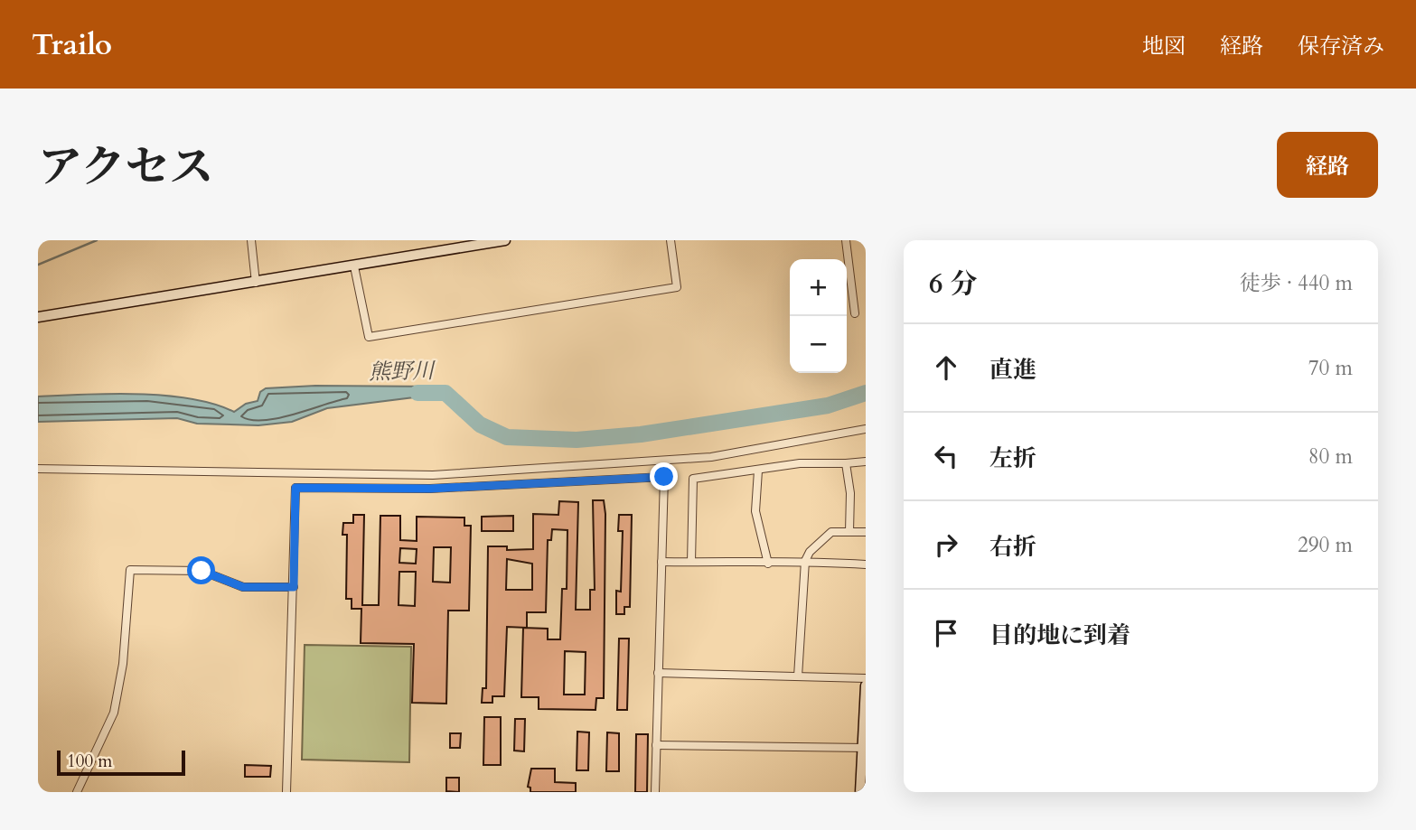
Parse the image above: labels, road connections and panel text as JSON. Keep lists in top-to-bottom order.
{
  "water": ["熊野川"],
  "scale_bar": "100 m",
  "page": {
    "header": "Trailo",
    "nav": ["地図", "経路", "保存済み"],
    "title": "アクセス",
    "buttons": "経路",
    "heading": ["6 分", "徒歩 · 440 m"],
    "map_buttons": ["+", "−"],
    "list": [
      ["直進", "70 m"],
      ["左折", "80 m"],
      ["右折", "290 m"],
      "目的地に到着"
    ],
    "scale": "100 m"
  }
}
